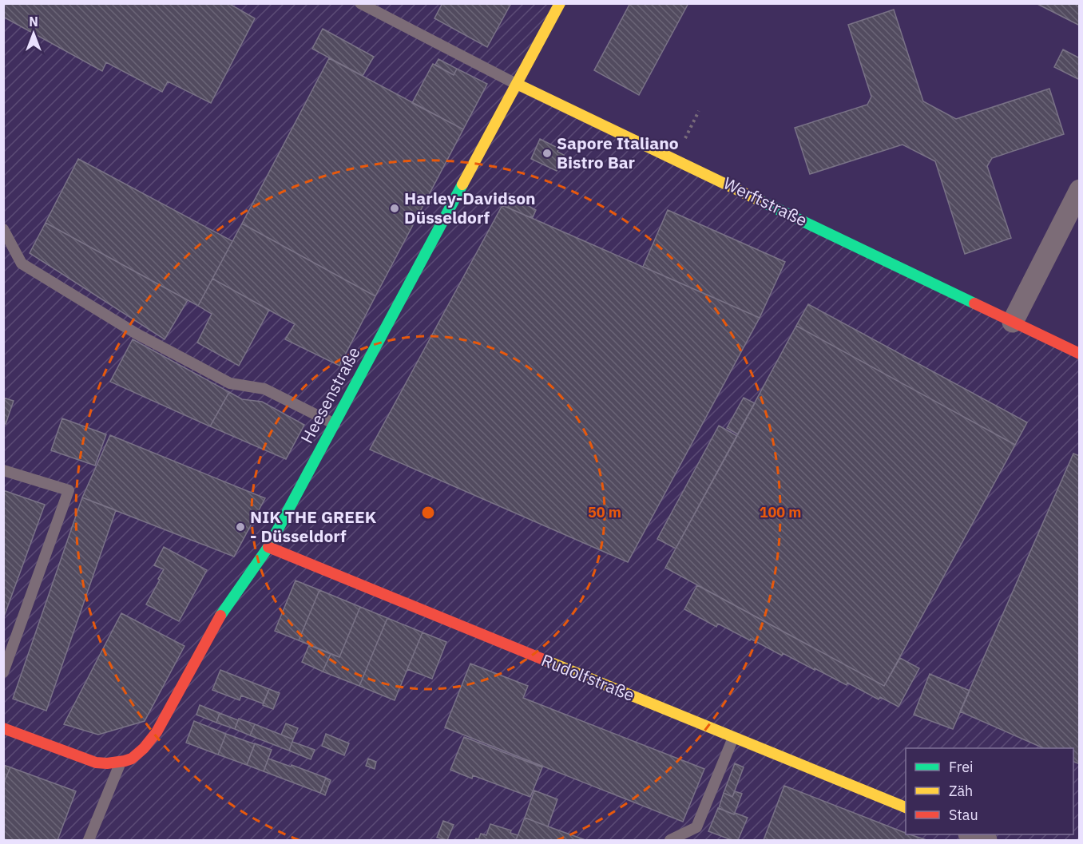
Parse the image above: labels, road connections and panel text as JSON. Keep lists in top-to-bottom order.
{
  "streets": {
    "street": ["Werftstraße", "Heesenstraße", "Rudolfstraße"]
  },
  "crossings": [
    ["Werftstraße", "Heesenstraße"],
    ["Heesenstraße", "Rudolfstraße"]
  ],
  "places": ["Sapore Italiano Bistro Bar", "Harley-Davidson Düsseldorf", "NIK THE GREEK - Düsseldorf"],
  "legend": ["Frei", "Zäh", "Stau"],
  "north": "top",
  "rings": ["50 m", "100 m"]
}
